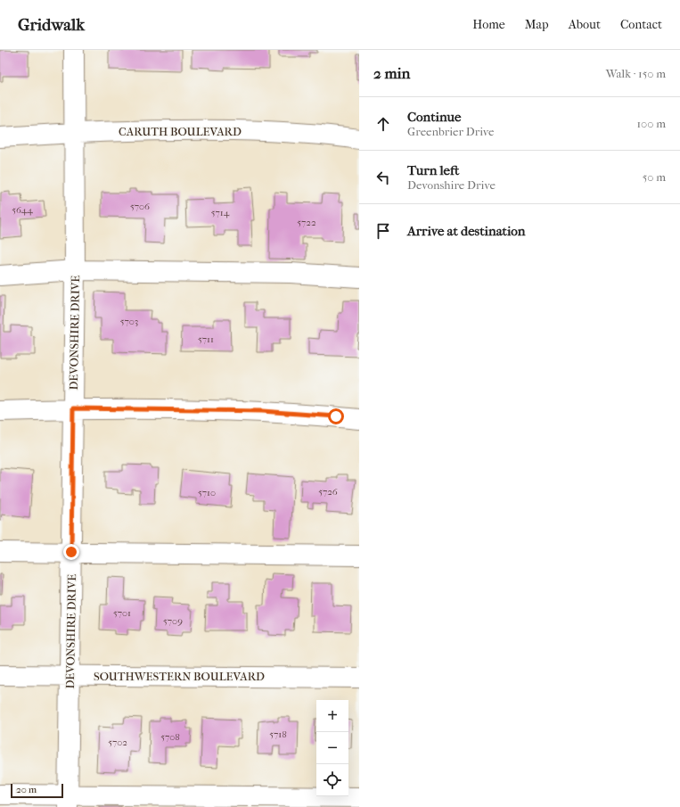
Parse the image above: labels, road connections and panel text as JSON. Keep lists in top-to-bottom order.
{
  "streets": {
    "street": ["CARUTH BOULEVARD", "DEVONSHIRE DRIVE", "SOUTHWESTERN BOULEVARD"]
  },
  "crossings": [
    ["CARUTH BOULEVARD", "DEVONSHIRE DRIVE"],
    ["DEVONSHIRE DRIVE", "SOUTHWESTERN BOULEVARD"]
  ],
  "house_numbers": [
    "5706",
    "5644",
    "5714",
    "5722",
    "5703",
    "5711",
    "5726",
    "5710",
    "5701",
    "5709",
    "5718",
    "5708",
    "5702"
  ],
  "scale_bar": "20 m",
  "page": {
    "header": "Gridwalk",
    "nav": [
      "Home",
      "Map",
      "About",
      "Contact"
    ],
    "heading": ["2 min", "Walk · 150 m"],
    "list": [
      ["Continue", "Greenbrier Drive", "100 m"],
      ["Turn left", "Devonshire Drive", "50 m"],
      "Arrive at destination"
    ],
    "map_buttons": ["+", "−"],
    "scale": "20 m"
  }
}
